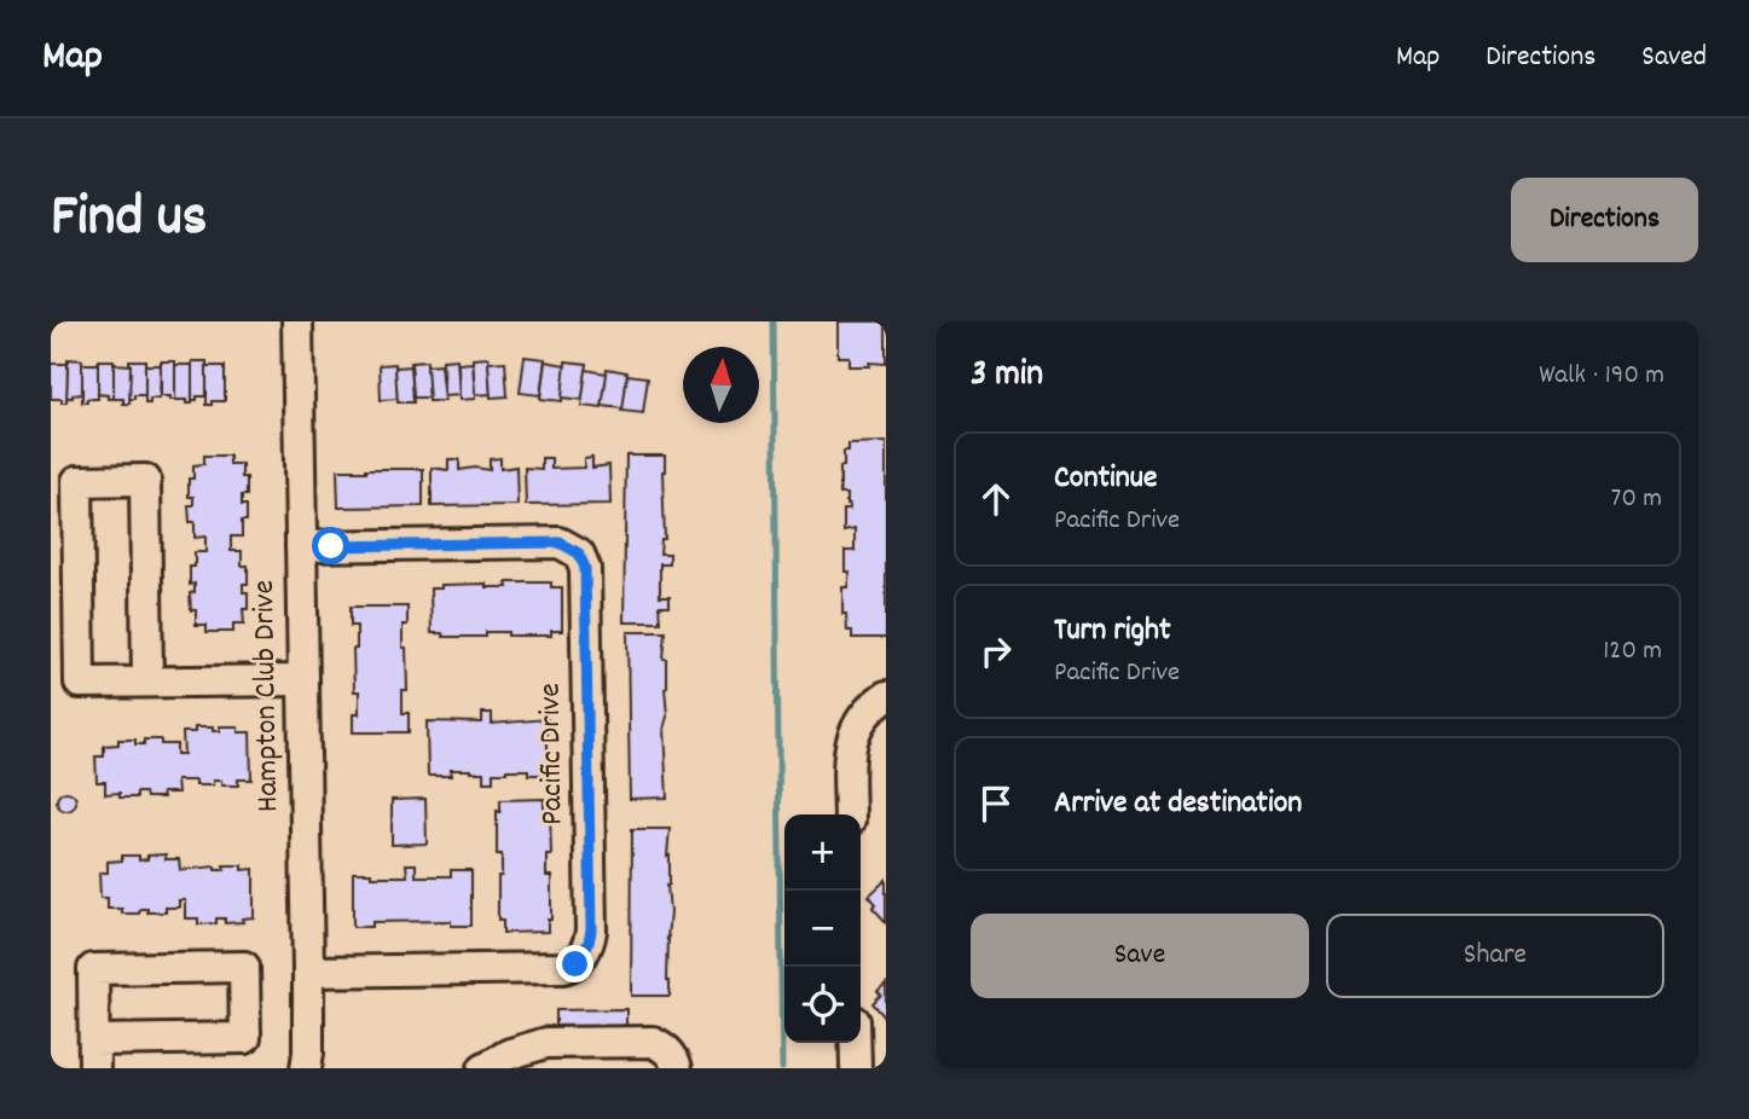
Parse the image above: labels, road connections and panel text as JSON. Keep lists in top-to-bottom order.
{
  "streets": {
    "street": ["Hampton Club Drive", "Pacific Drive"]
  },
  "crossings": [
    ["Hampton Club Drive", "Pacific Drive"]
  ],
  "north": "top",
  "page": {
    "header": "Map",
    "nav": ["Map", "Directions", "Saved"],
    "title": "Find us",
    "buttons": [
      "Directions",
      ["Save", "Share"]
    ],
    "heading": ["3 min", "Walk · 190 m"],
    "list": [
      ["Continue", "Pacific Drive", "70 m"],
      ["Turn right", "Pacific Drive", "120 m"],
      "Arrive at destination"
    ],
    "map_buttons": ["+", "−"]
  }
}
